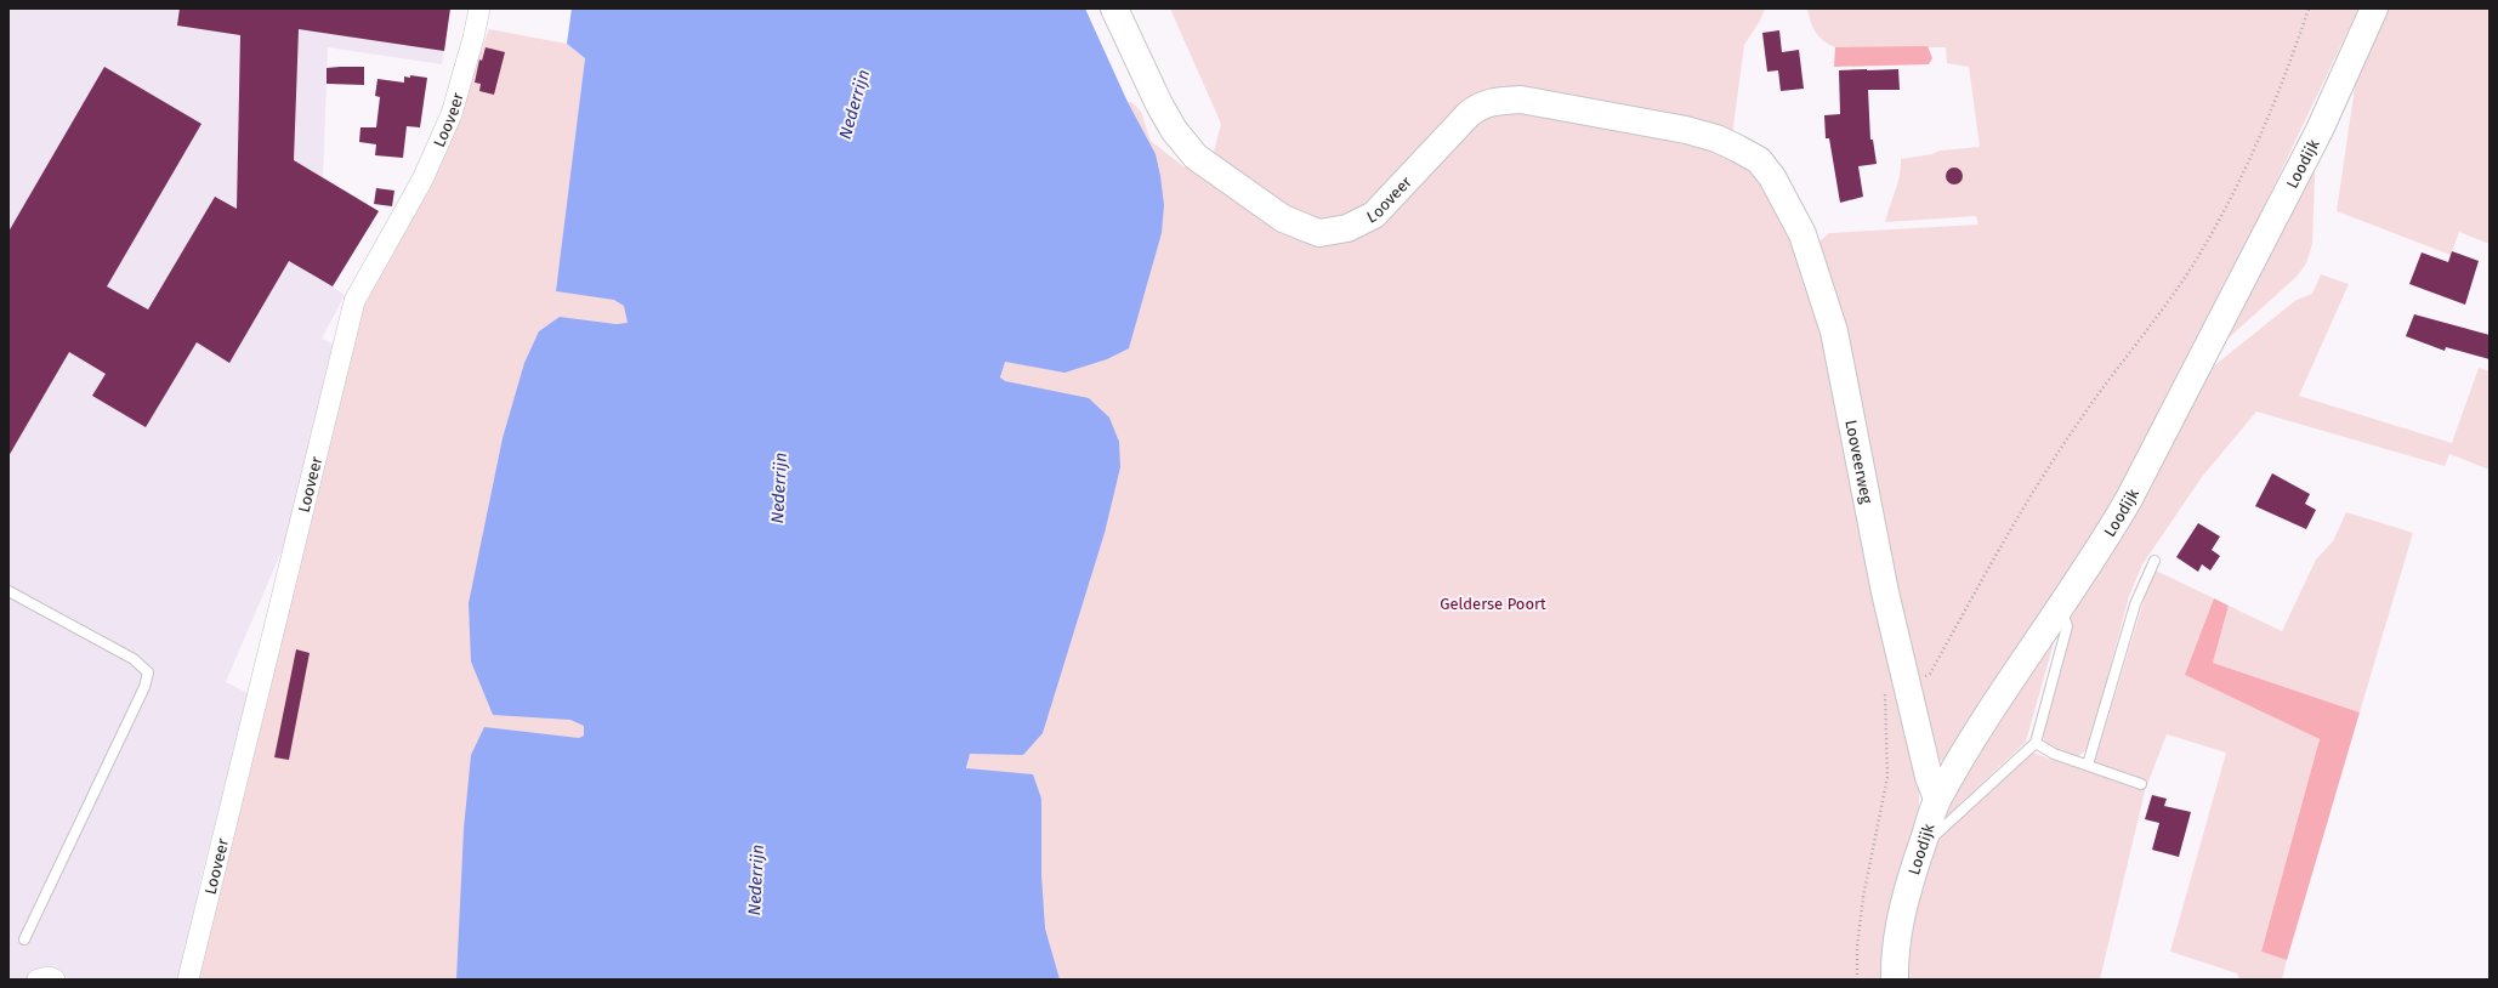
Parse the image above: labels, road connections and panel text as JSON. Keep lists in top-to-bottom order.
{
  "streets": {
    "street": ["Looveer", "Loodijk", "Looveerweg"]
  },
  "crossings": [
    ["Looveer", "Looveerweg"],
    ["Loodijk", "Looveerweg"]
  ],
  "water": ["Nederrijn"],
  "parks": ["Gelderse Poort"]
}
